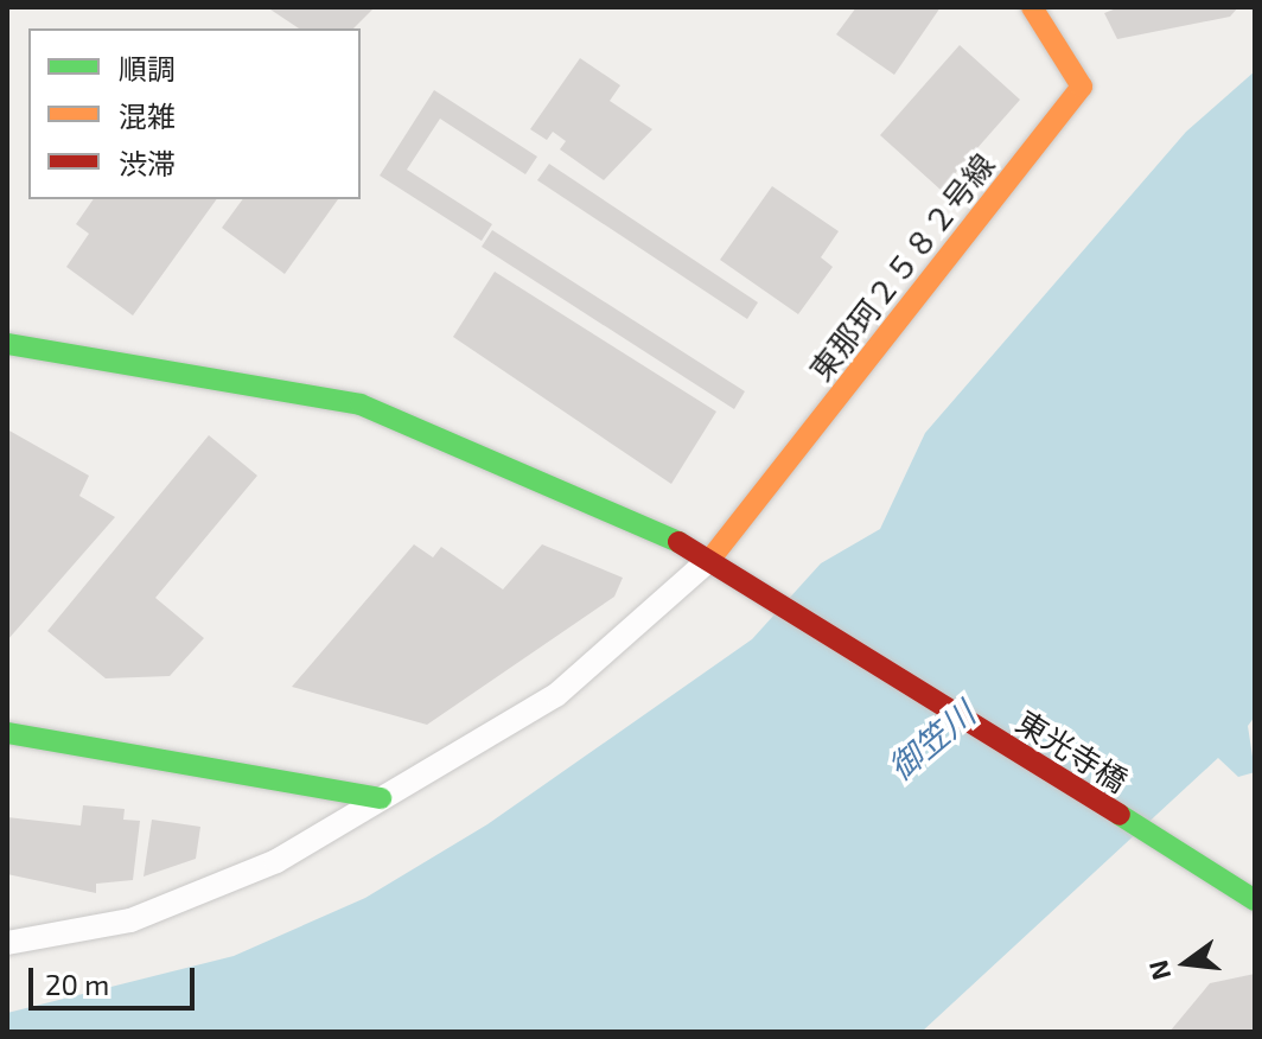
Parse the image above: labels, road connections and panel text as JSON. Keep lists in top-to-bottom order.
{
  "streets": {
    "main road": ["東那珂２５８２号線", "東光寺橋"]
  },
  "crossings": [
    ["東那珂２５８２号線", "東光寺橋"]
  ],
  "water": ["御笠川"],
  "legend": ["順調", "混雑", "渋滞"],
  "scale_bar": "20 m",
  "north": "left"
}
